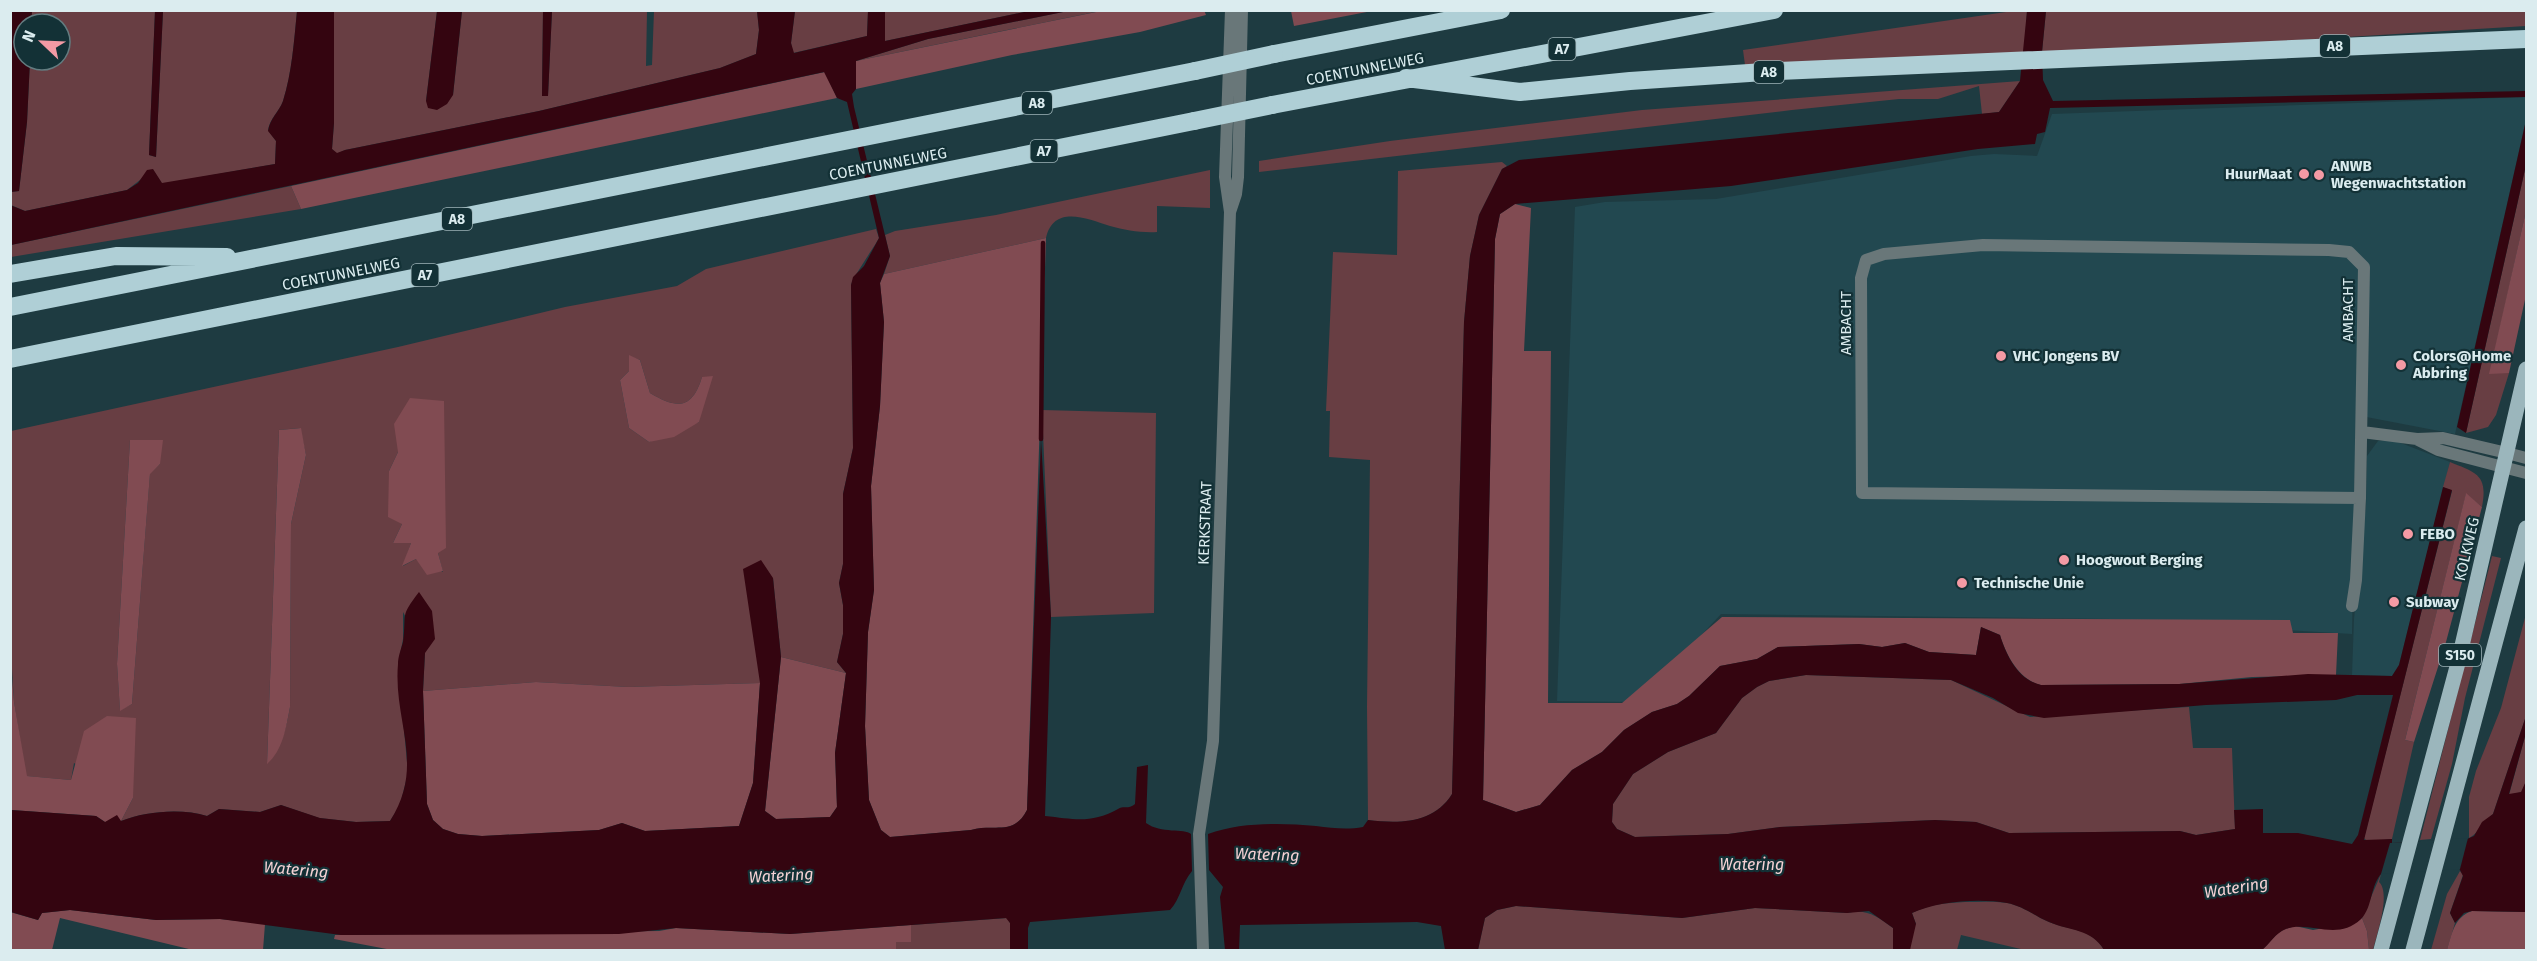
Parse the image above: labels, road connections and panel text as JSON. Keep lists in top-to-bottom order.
{
  "streets": {
    "highway": ["A8", "A7", "COENTUNNELWEG"],
    "main road": ["KOLKWEG", "S150"],
    "street": ["AMBACHT", "KERKSTRAAT"]
  },
  "crossings": [
    ["A8", "COENTUNNELWEG"]
  ],
  "water": ["Watering"],
  "places": [
    "HuurMaat",
    "ANWB Wegenwachtstation",
    "VHC Jongens BV",
    "Colors@Home Abbring",
    "FEBO",
    "Hoogwout Berging",
    "Technische Unie",
    "Subway"
  ],
  "north": "top left"
}
